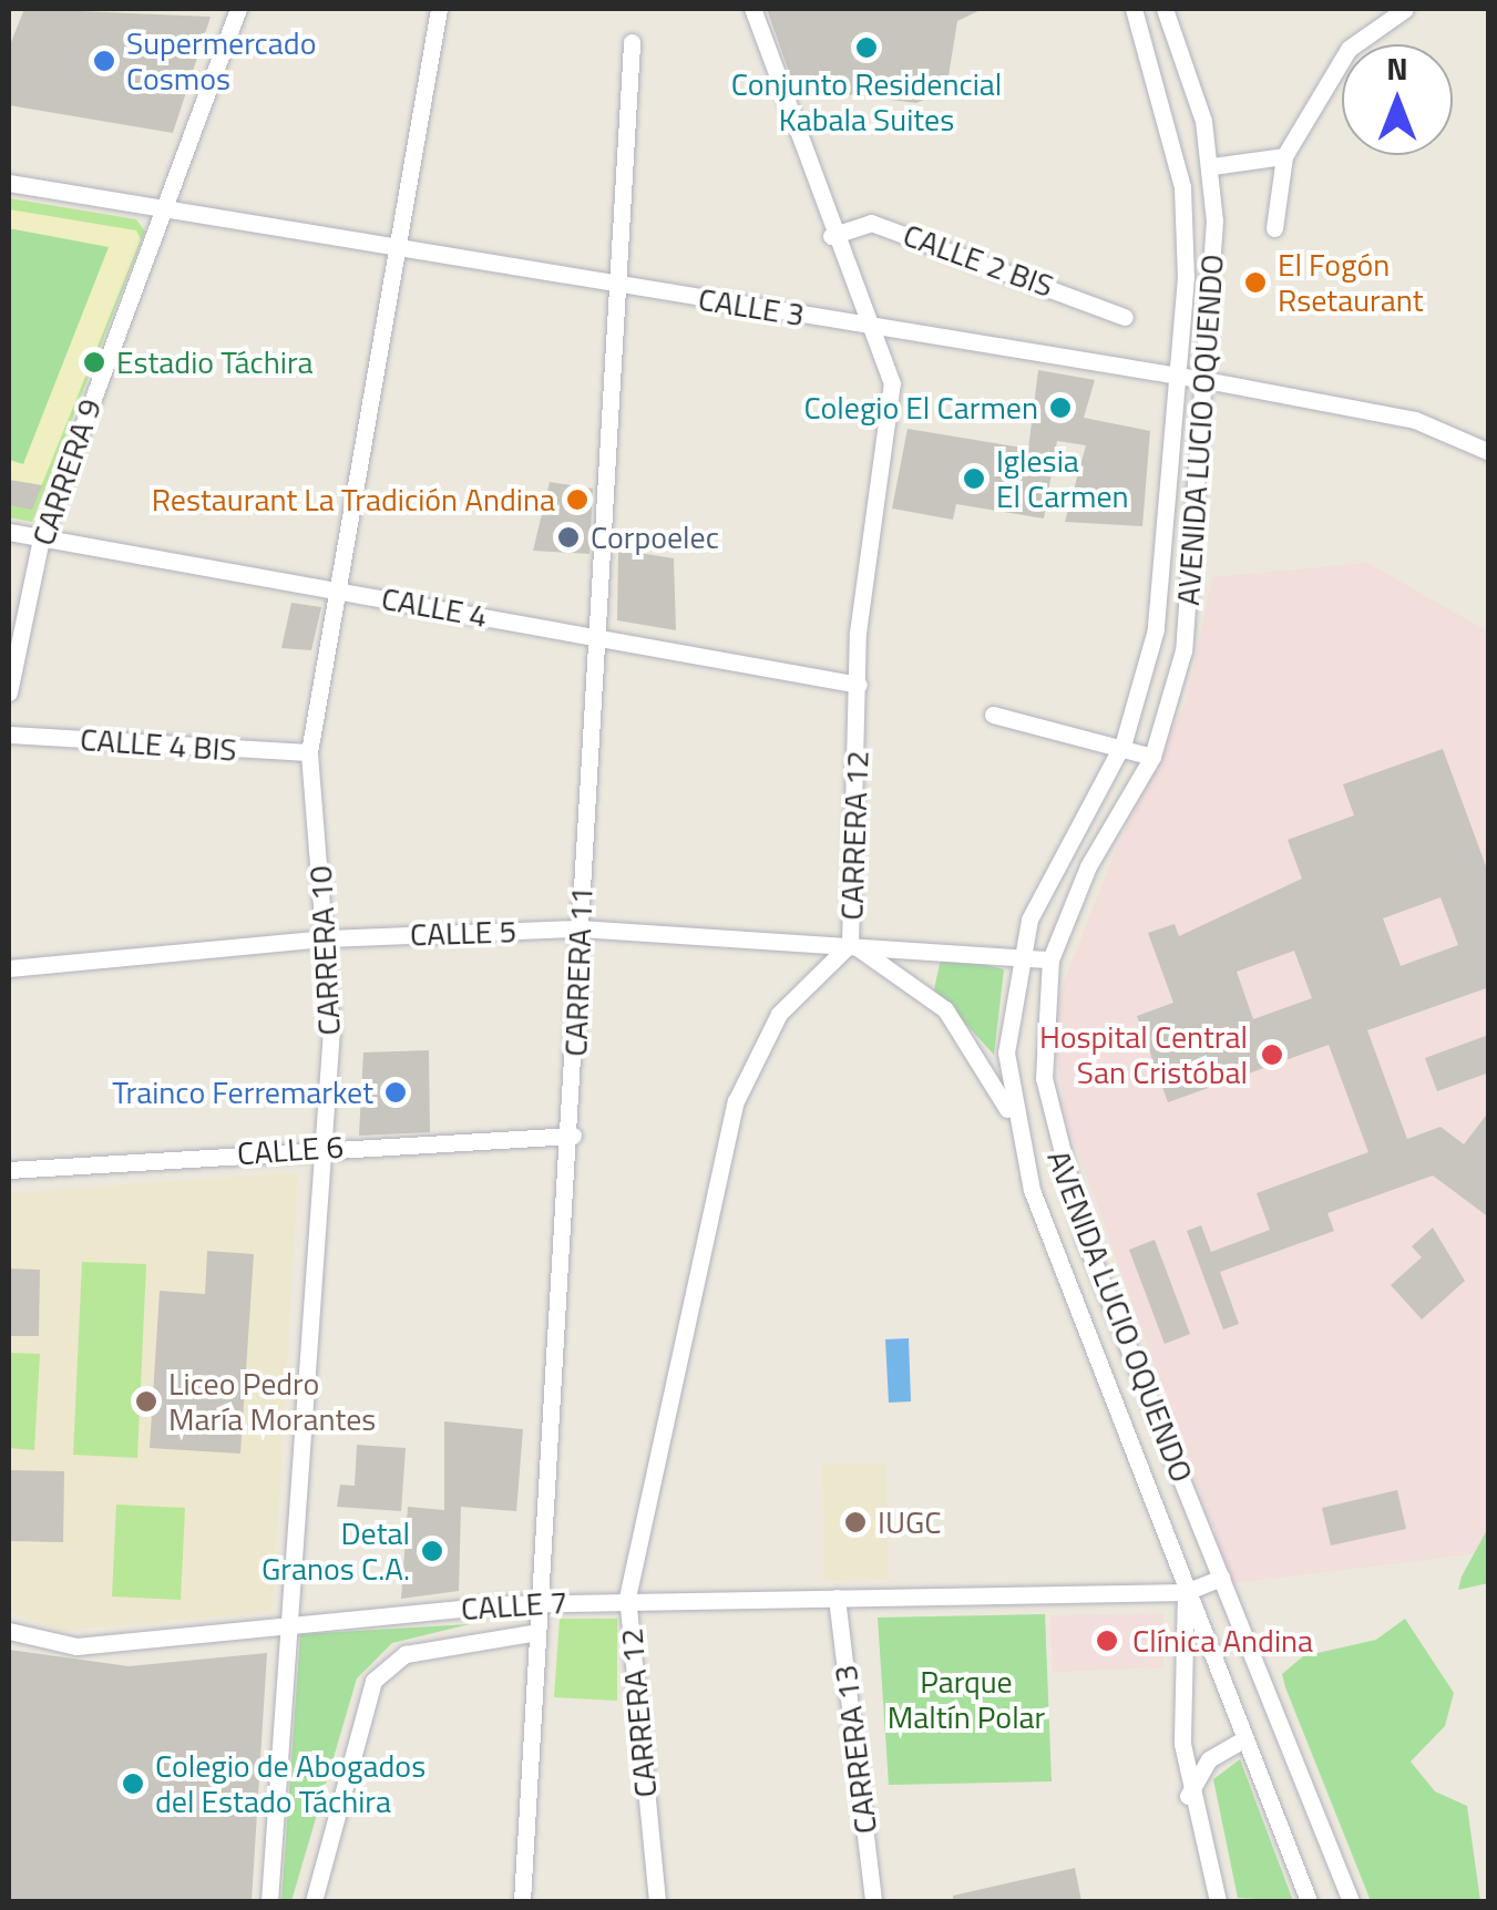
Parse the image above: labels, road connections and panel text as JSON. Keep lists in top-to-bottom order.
{
  "streets": {
    "street": [
      "CALLE 2 BIS",
      "CALLE 3",
      "AVENIDA LUCIO OQUENDO",
      "CARRERA 9",
      "CALLE 4",
      "CALLE 4 BIS",
      "CARRERA 12",
      "CALLE 5",
      "CARRERA 10",
      "CARRERA 11",
      "CALLE 6",
      "CALLE 7",
      "CARRERA 13"
    ]
  },
  "crossings": [
    ["CALLE 2 BIS", "CARRERA 12"],
    ["CALLE 3", "AVENIDA LUCIO OQUENDO"],
    ["CALLE 3", "CARRERA 9"],
    ["CALLE 3", "CARRERA 12"],
    ["CALLE 3", "CARRERA 10"],
    ["CALLE 3", "CARRERA 11"],
    ["AVENIDA LUCIO OQUENDO", "CALLE 5"],
    ["AVENIDA LUCIO OQUENDO", "CALLE 7"],
    ["CARRERA 9", "CALLE 4"],
    ["CALLE 4", "CARRERA 12"],
    ["CALLE 4", "CARRERA 10"],
    ["CALLE 4", "CARRERA 11"],
    ["CALLE 4 BIS", "CARRERA 10"],
    ["CARRERA 12", "CALLE 5"],
    ["CARRERA 12", "CALLE 7"],
    ["CALLE 5", "CARRERA 10"],
    ["CALLE 5", "CARRERA 11"],
    ["CARRERA 10", "CALLE 6"],
    ["CARRERA 10", "CALLE 7"],
    ["CARRERA 11", "CALLE 6"],
    ["CARRERA 11", "CALLE 7"],
    ["CALLE 7", "CARRERA 13"]
  ],
  "parks": ["Parque Maltín Polar"],
  "places": [
    "Conjunto Residencial Kabala Suites",
    "Supermercado Cosmos",
    "El Fogón Rsetaurant",
    "Estadio Táchira",
    "Colegio El Carmen",
    "Iglesia El Carmen",
    "Restaurant La Tradición Andina",
    "Corpoelec",
    "Hospital Central San Cristóbal",
    "Trainco Ferremarket",
    "Liceo Pedro María Morantes",
    "IUGC",
    "Detal Granos C.A.",
    "Clínica Andina",
    "Colegio de Abogados del Estado Táchira"
  ],
  "north": "top"
}
